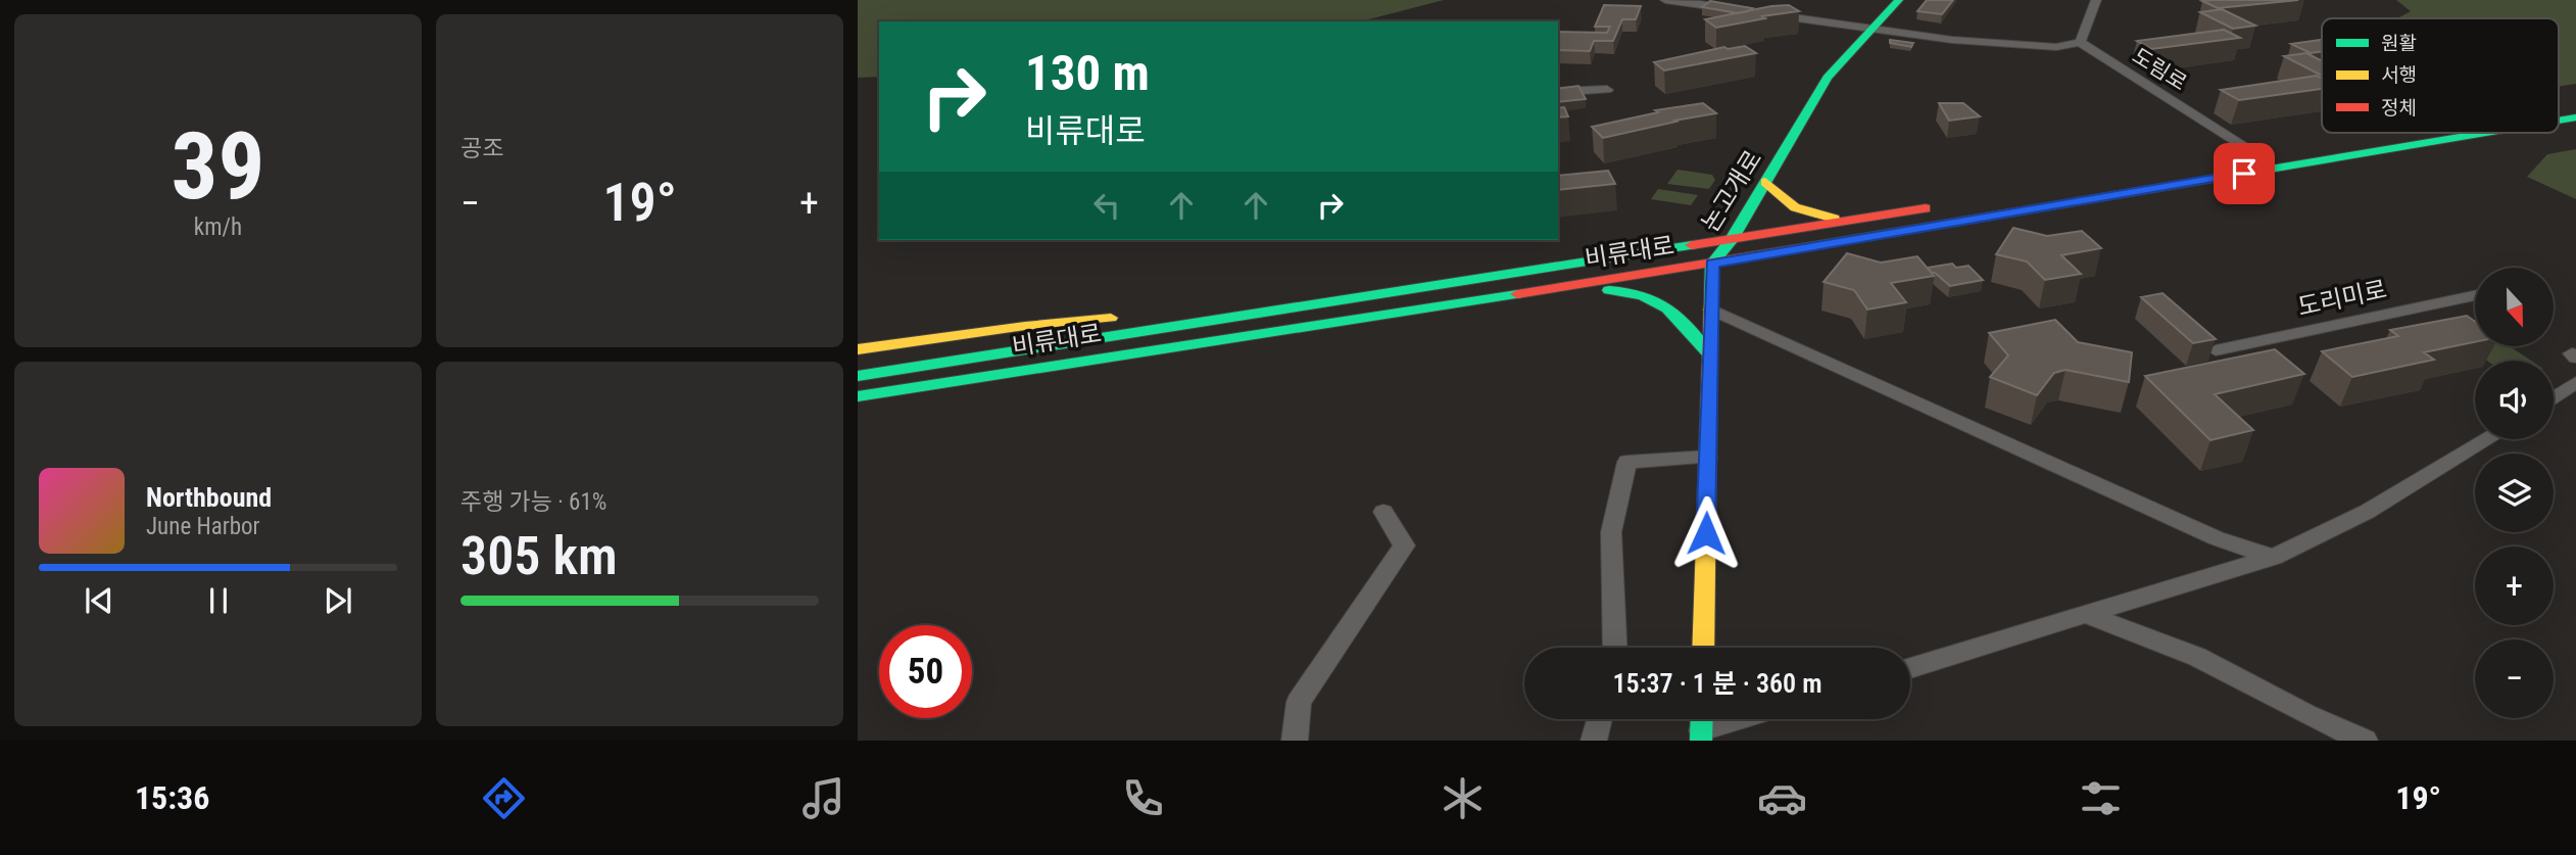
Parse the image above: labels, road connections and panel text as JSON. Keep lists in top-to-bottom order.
{
  "streets": {
    "main road": ["논고개로", "비류대로"],
    "street": ["도림로", "도리미로"]
  },
  "crossings": [
    ["논고개로", "비류대로"]
  ],
  "legend": ["원활", "서행", "정체"],
  "north": "bottom",
  "page": {
    "tile": [
      ["39", "km/h"],
      "공조",
      ["주행 가능 · 61%", "305 km"]
    ],
    "turn": ["130 m", "비류대로"],
    "heat": ["−", "19°", "+"],
    "map_buttons": ["+", "−"],
    "song": ["Northbound", "June Harbor"],
    "limit": "50",
    "trip": "15:37 · 1 분 · 360 m",
    "tabs": ["15:36", "19°"]
  }
}
